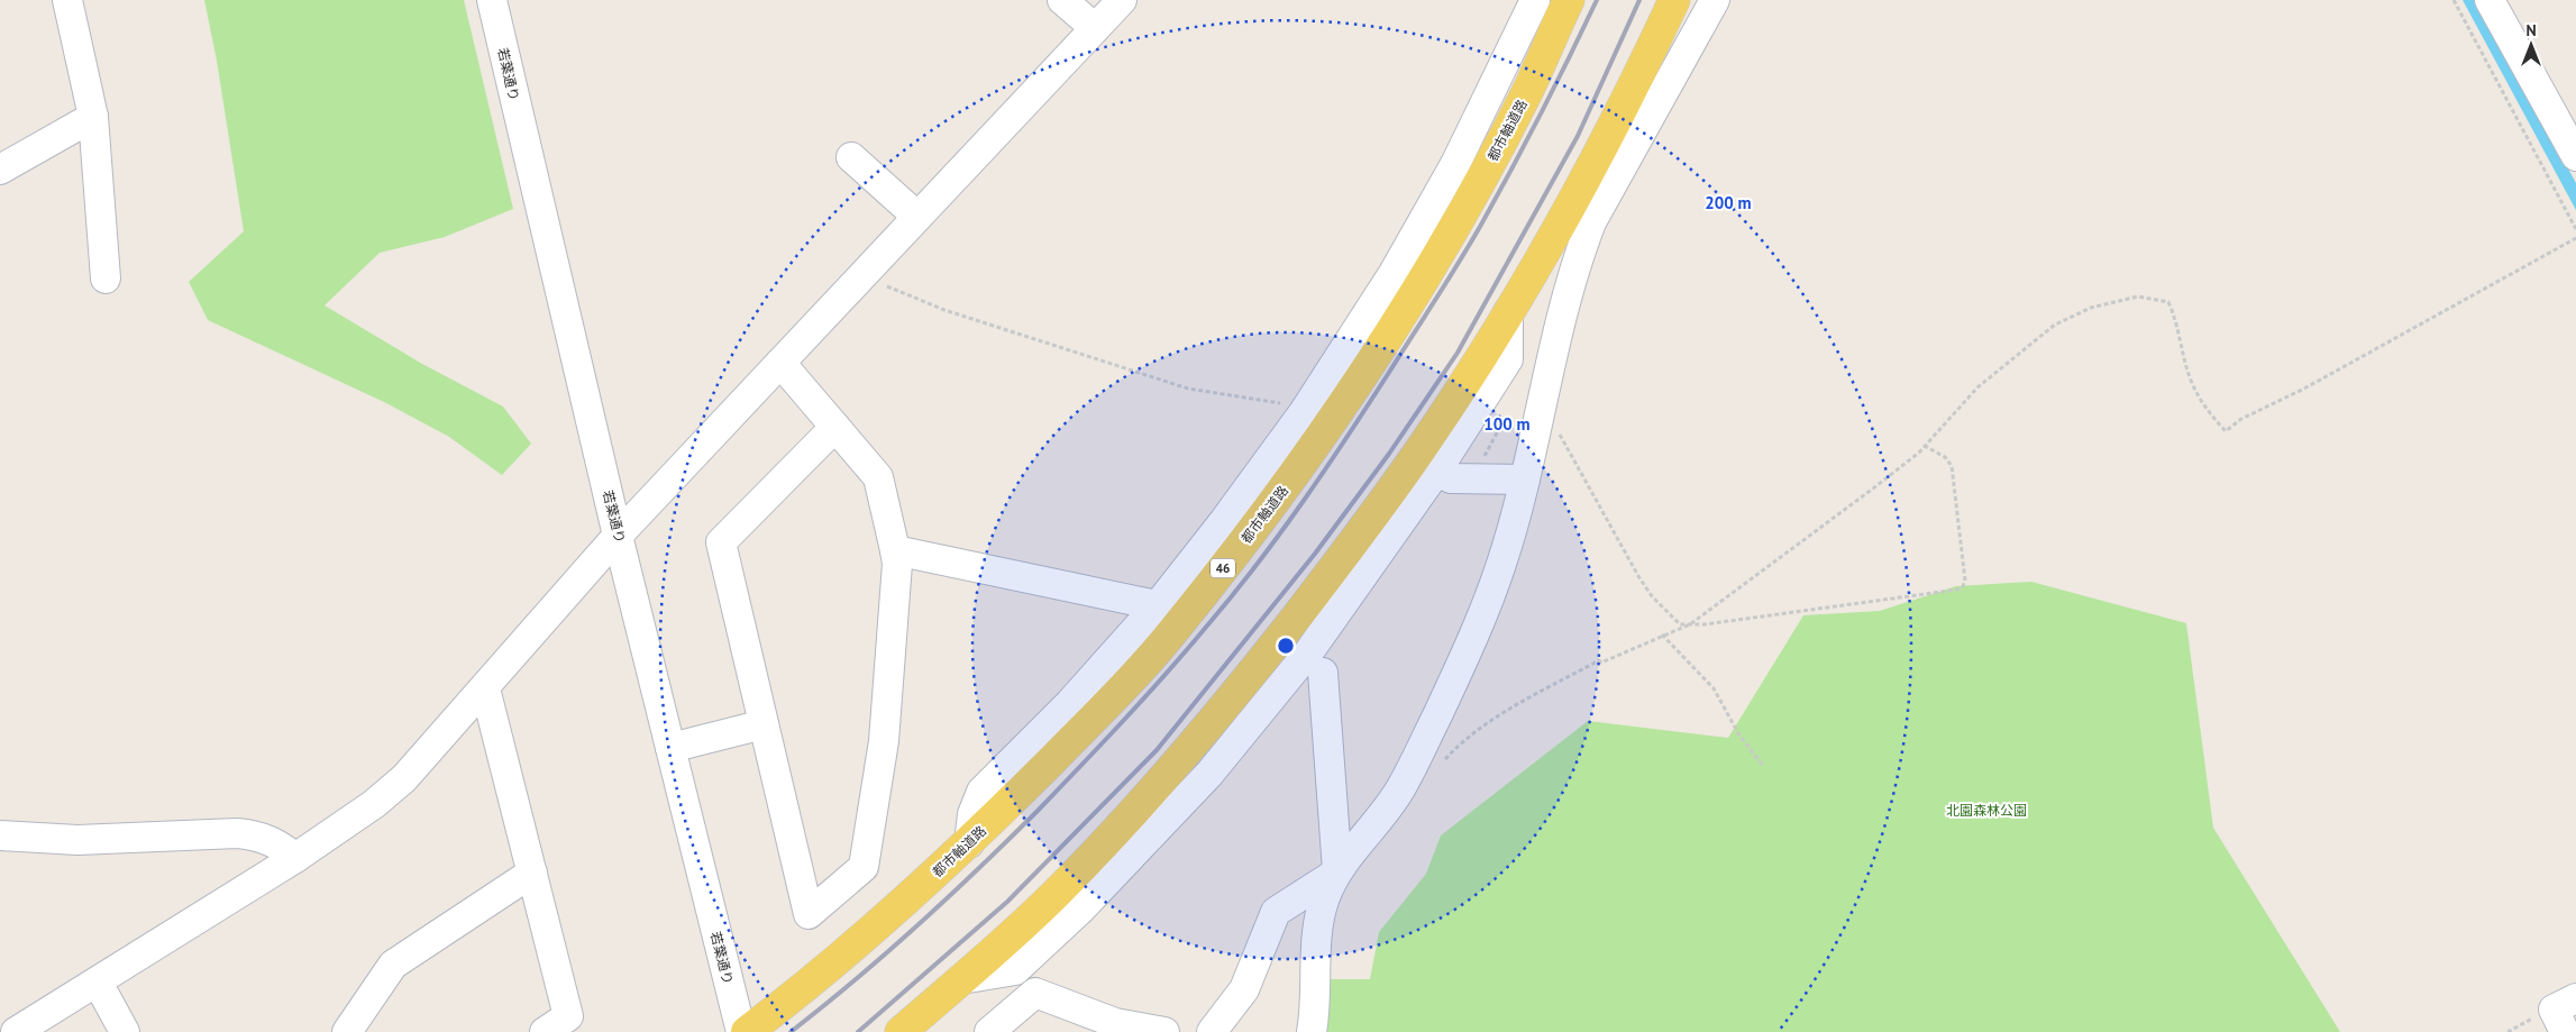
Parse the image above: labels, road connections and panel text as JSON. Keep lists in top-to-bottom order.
{
  "streets": {
    "main road": ["都市軸道路", "46"],
    "street": ["若葉通り"]
  },
  "parks": ["北園森林公園"],
  "north": "top",
  "rings": ["200 m", "100 m"]
}
